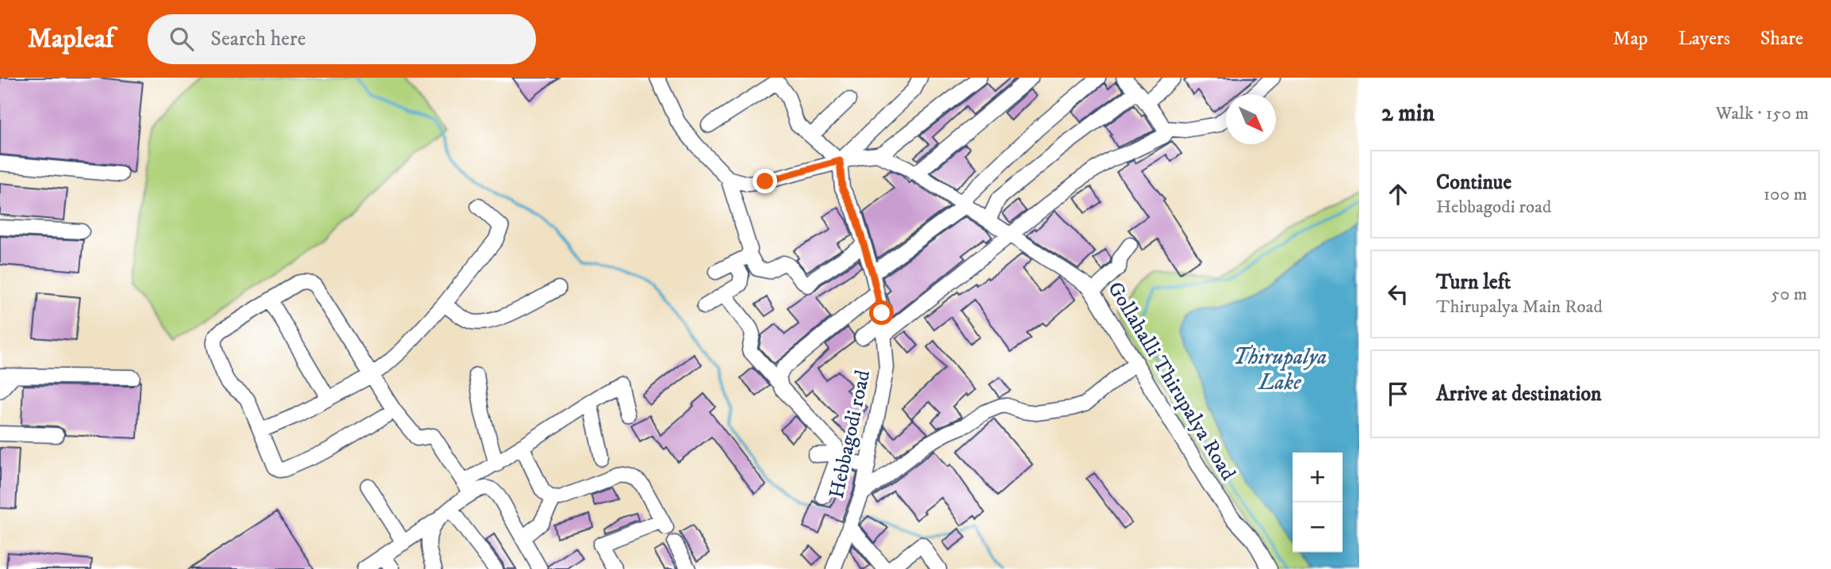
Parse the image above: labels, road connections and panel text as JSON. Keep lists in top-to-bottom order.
{
  "streets": {
    "street": ["Gollahalli Thirupalya Road", "Hebbagodi road"]
  },
  "water": ["Thirupalya Lake"],
  "north": "bottom right",
  "page": {
    "header": "Mapleaf",
    "search": "Search here",
    "nav": ["Map", "Layers", "Share"],
    "heading": ["2 min", "Walk · 150 m"],
    "list": [
      ["Continue", "Hebbagodi road", "100 m"],
      ["Turn left", "Thirupalya Main Road", "50 m"],
      "Arrive at destination"
    ],
    "map_buttons": ["+", "−"]
  }
}
